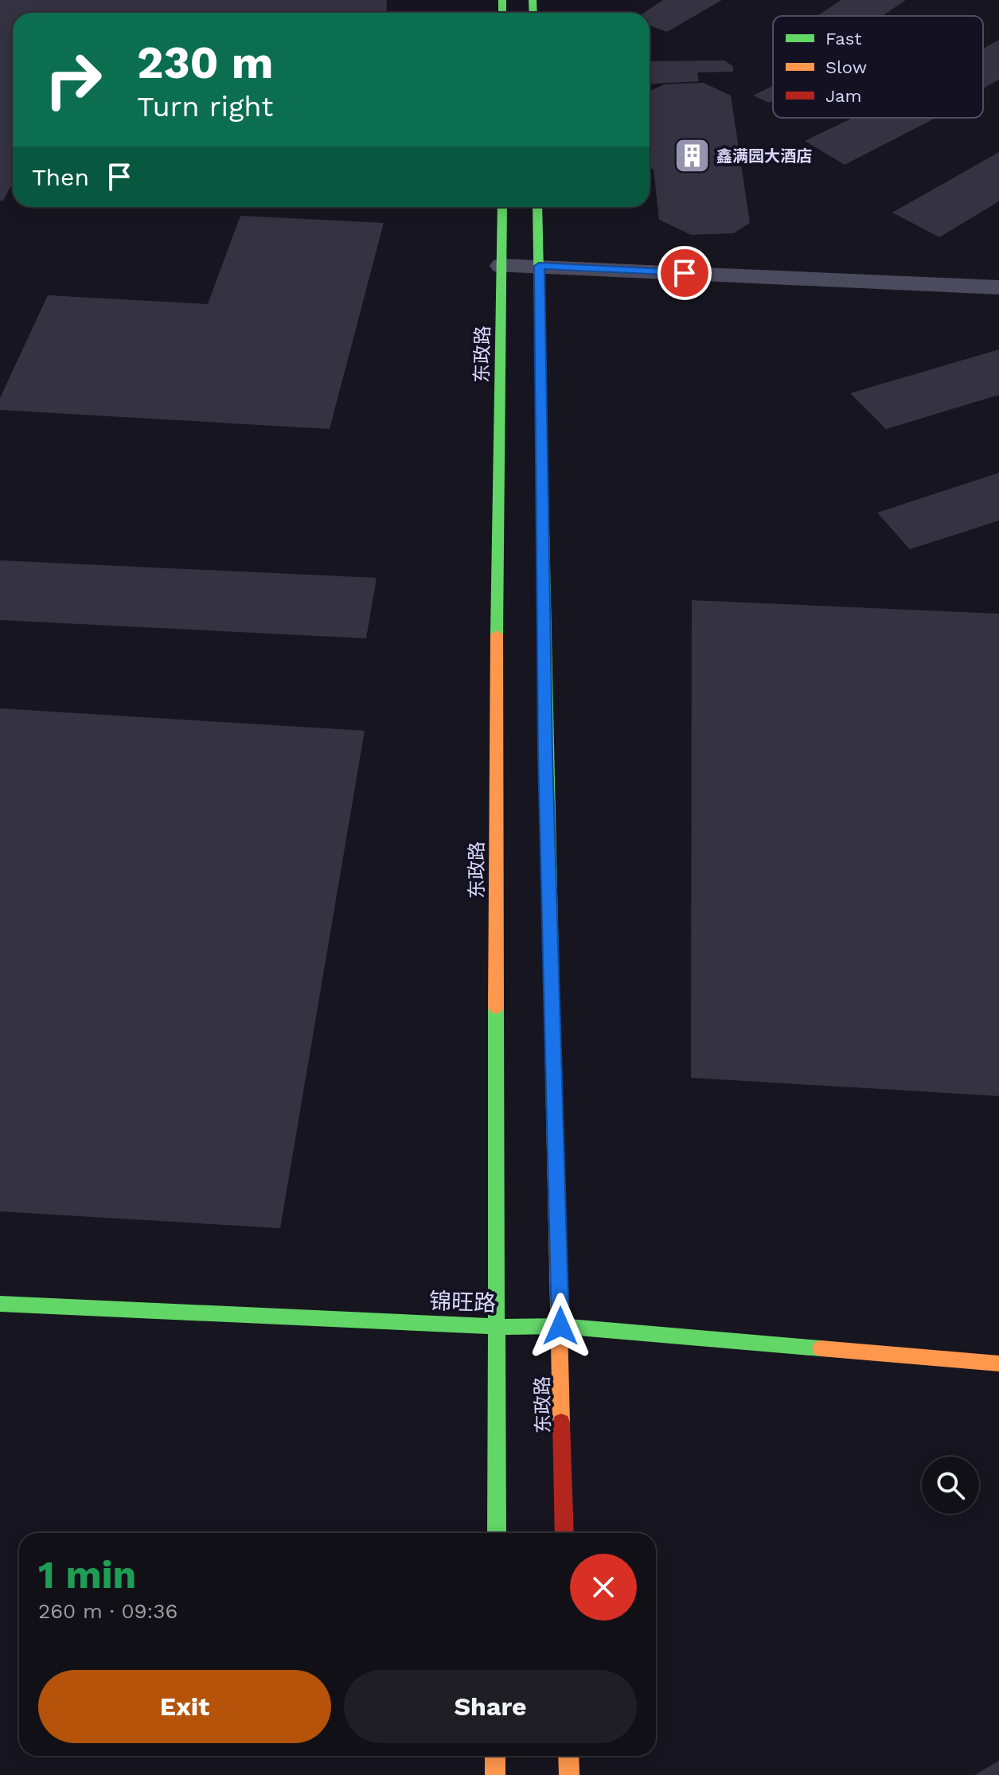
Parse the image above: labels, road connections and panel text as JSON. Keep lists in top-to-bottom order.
{
  "streets": {
    "main road": ["东政路", "锦旺路"]
  },
  "crossings": [
    ["东政路", "锦旺路"]
  ],
  "places": {
    "building": ["鑫满园大酒店"]
  },
  "legend": ["Fast", "Slow", "Jam"],
  "page": {
    "turn": ["230 m", "Turn right"],
    "then": "Then",
    "heading": ["1 min", "260 m · 09:36"],
    "buttons": ["Exit", "Share"]
  }
}
